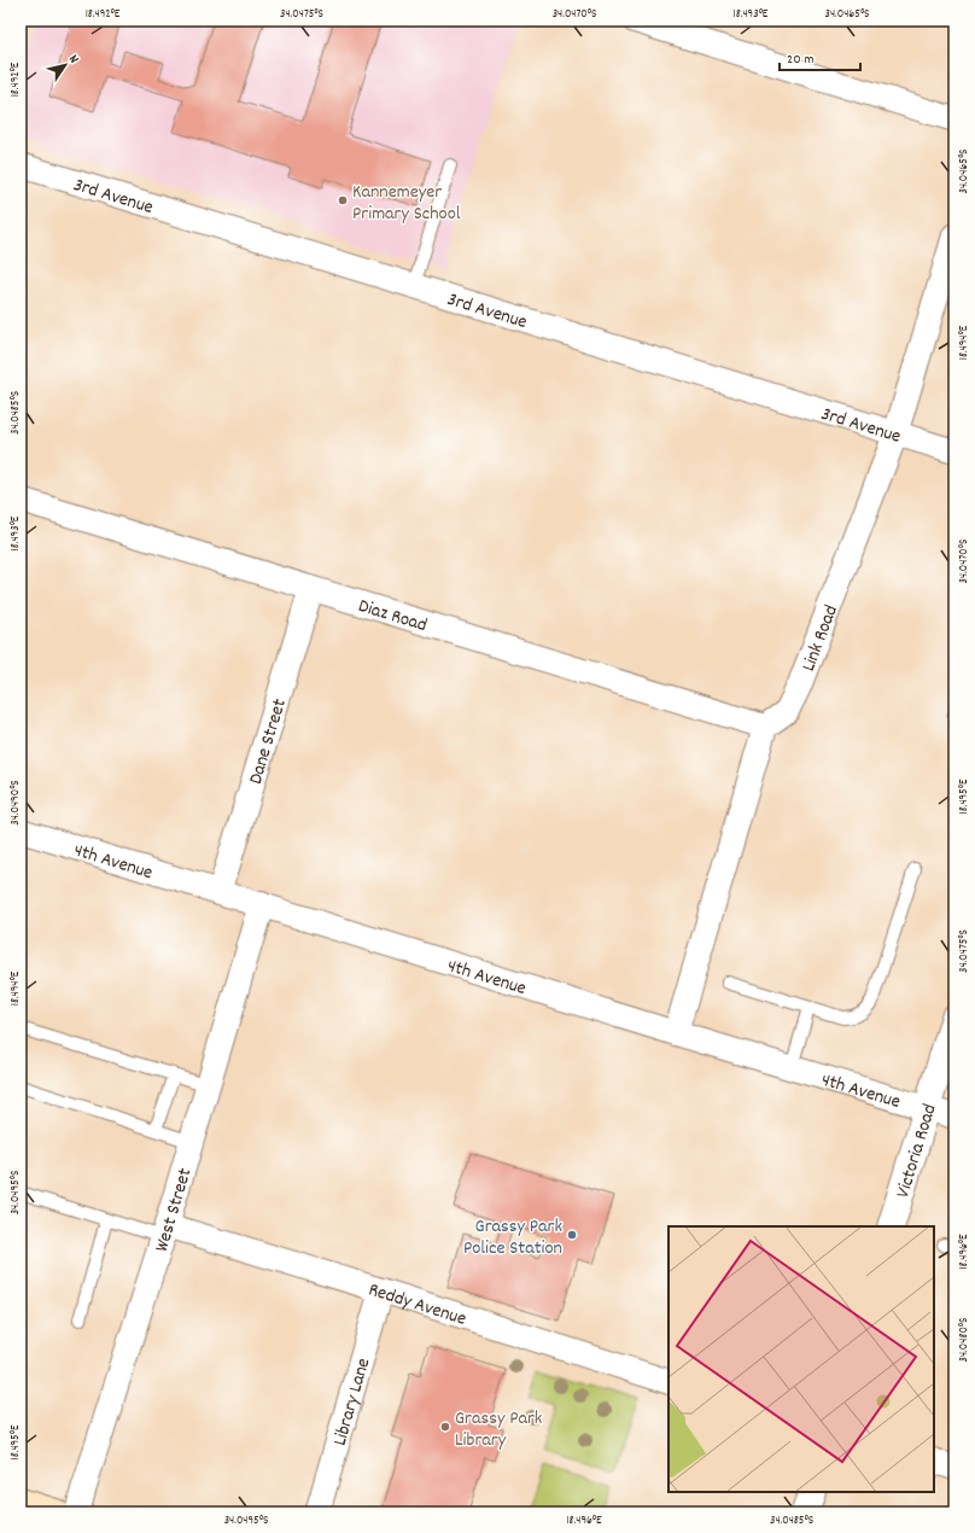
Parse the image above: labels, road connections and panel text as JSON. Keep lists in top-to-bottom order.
{
  "streets": {
    "street": [
      "3rd Avenue",
      "Diaz Road",
      "Link Road",
      "Dane Street",
      "4th Avenue",
      "Victoria Road",
      "West Street",
      "Reddy Avenue",
      "Library Lane"
    ]
  },
  "crossings": [
    ["3rd Avenue", "Link Road"],
    ["Diaz Road", "Link Road"],
    ["Diaz Road", "Dane Street"],
    ["Dane Street", "4th Avenue"],
    ["4th Avenue", "Victoria Road"],
    ["4th Avenue", "West Street"],
    ["West Street", "Reddy Avenue"],
    ["Reddy Avenue", "Library Lane"]
  ],
  "places": ["Kannemeyer Primary School", "Grassy Park Police Station", "Grassy Park Library"],
  "scale_bar": "20 m",
  "north": "top right",
  "coordinates": [
    "18.492°E",
    "34.0475°S",
    "34.0470°S",
    "18.493°E",
    "34.0465°S",
    "18.494°E",
    "34.0485°S",
    "18.495°E",
    "34.0490°S",
    "34.0495°S",
    "18.496°E",
    "34.0480°S"
  ]
}
